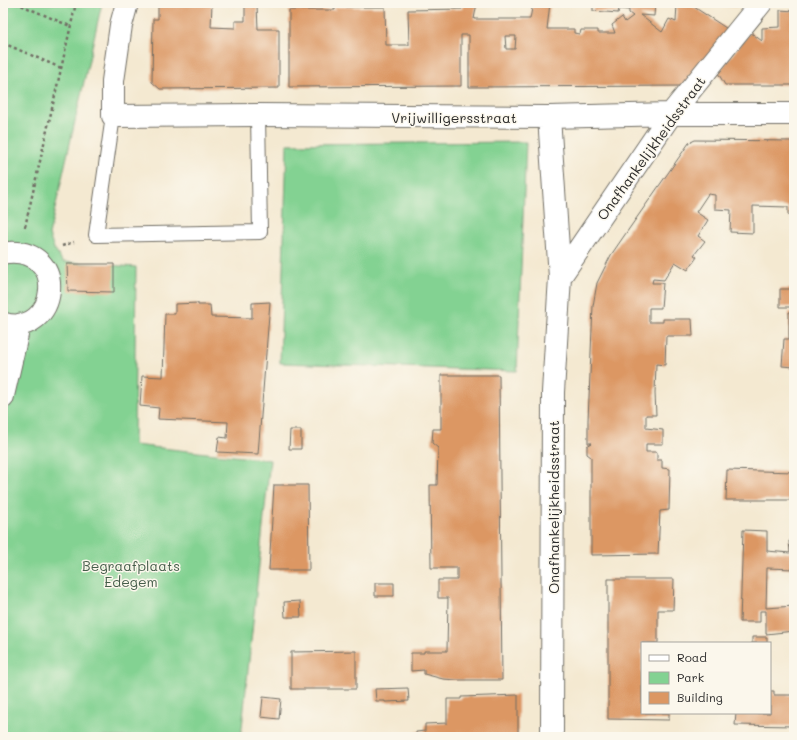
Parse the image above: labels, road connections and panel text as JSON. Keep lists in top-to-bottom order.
{
  "streets": {
    "street": ["Vrijwilligersstraat", "Onafhankelijkheidsstraat"]
  },
  "crossings": [
    ["Vrijwilligersstraat", "Onafhankelijkheidsstraat"]
  ],
  "parks": ["Begraafplaats Edegem"],
  "legend": ["Road", "Park", "Building"]
}
